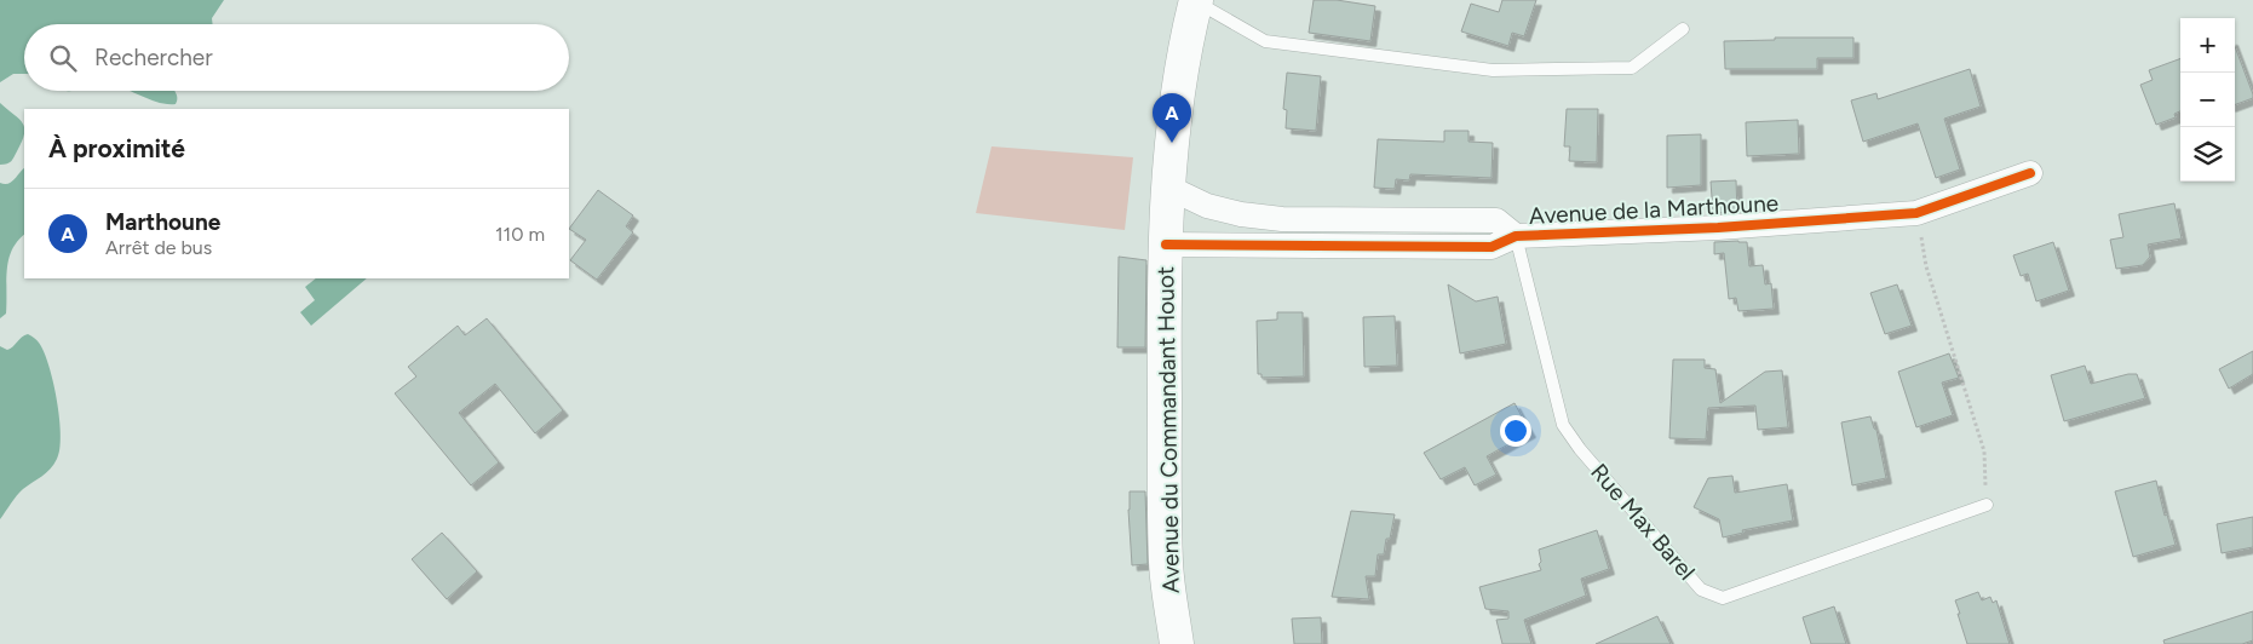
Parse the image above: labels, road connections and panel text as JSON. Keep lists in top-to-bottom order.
{
  "streets": {
    "main road": ["Avenue du Commandant Houot"],
    "street": ["Avenue de la Marthoune"],
    "lane": ["Rue Max Barel"]
  },
  "crossings": [
    ["Avenue de la Marthoune", "Avenue du Commandant Houot"],
    ["Avenue de la Marthoune", "Rue Max Barel"]
  ],
  "page": {
    "map_buttons": ["+", "−"],
    "search": "Rechercher",
    "pins": "A",
    "heading": "À proximité",
    "list": [
      {
        "mark": "A",
        "name": "Marthoune",
        "note": "Arrêt de bus",
        "value": "110 m"
      }
    ]
  }
}
